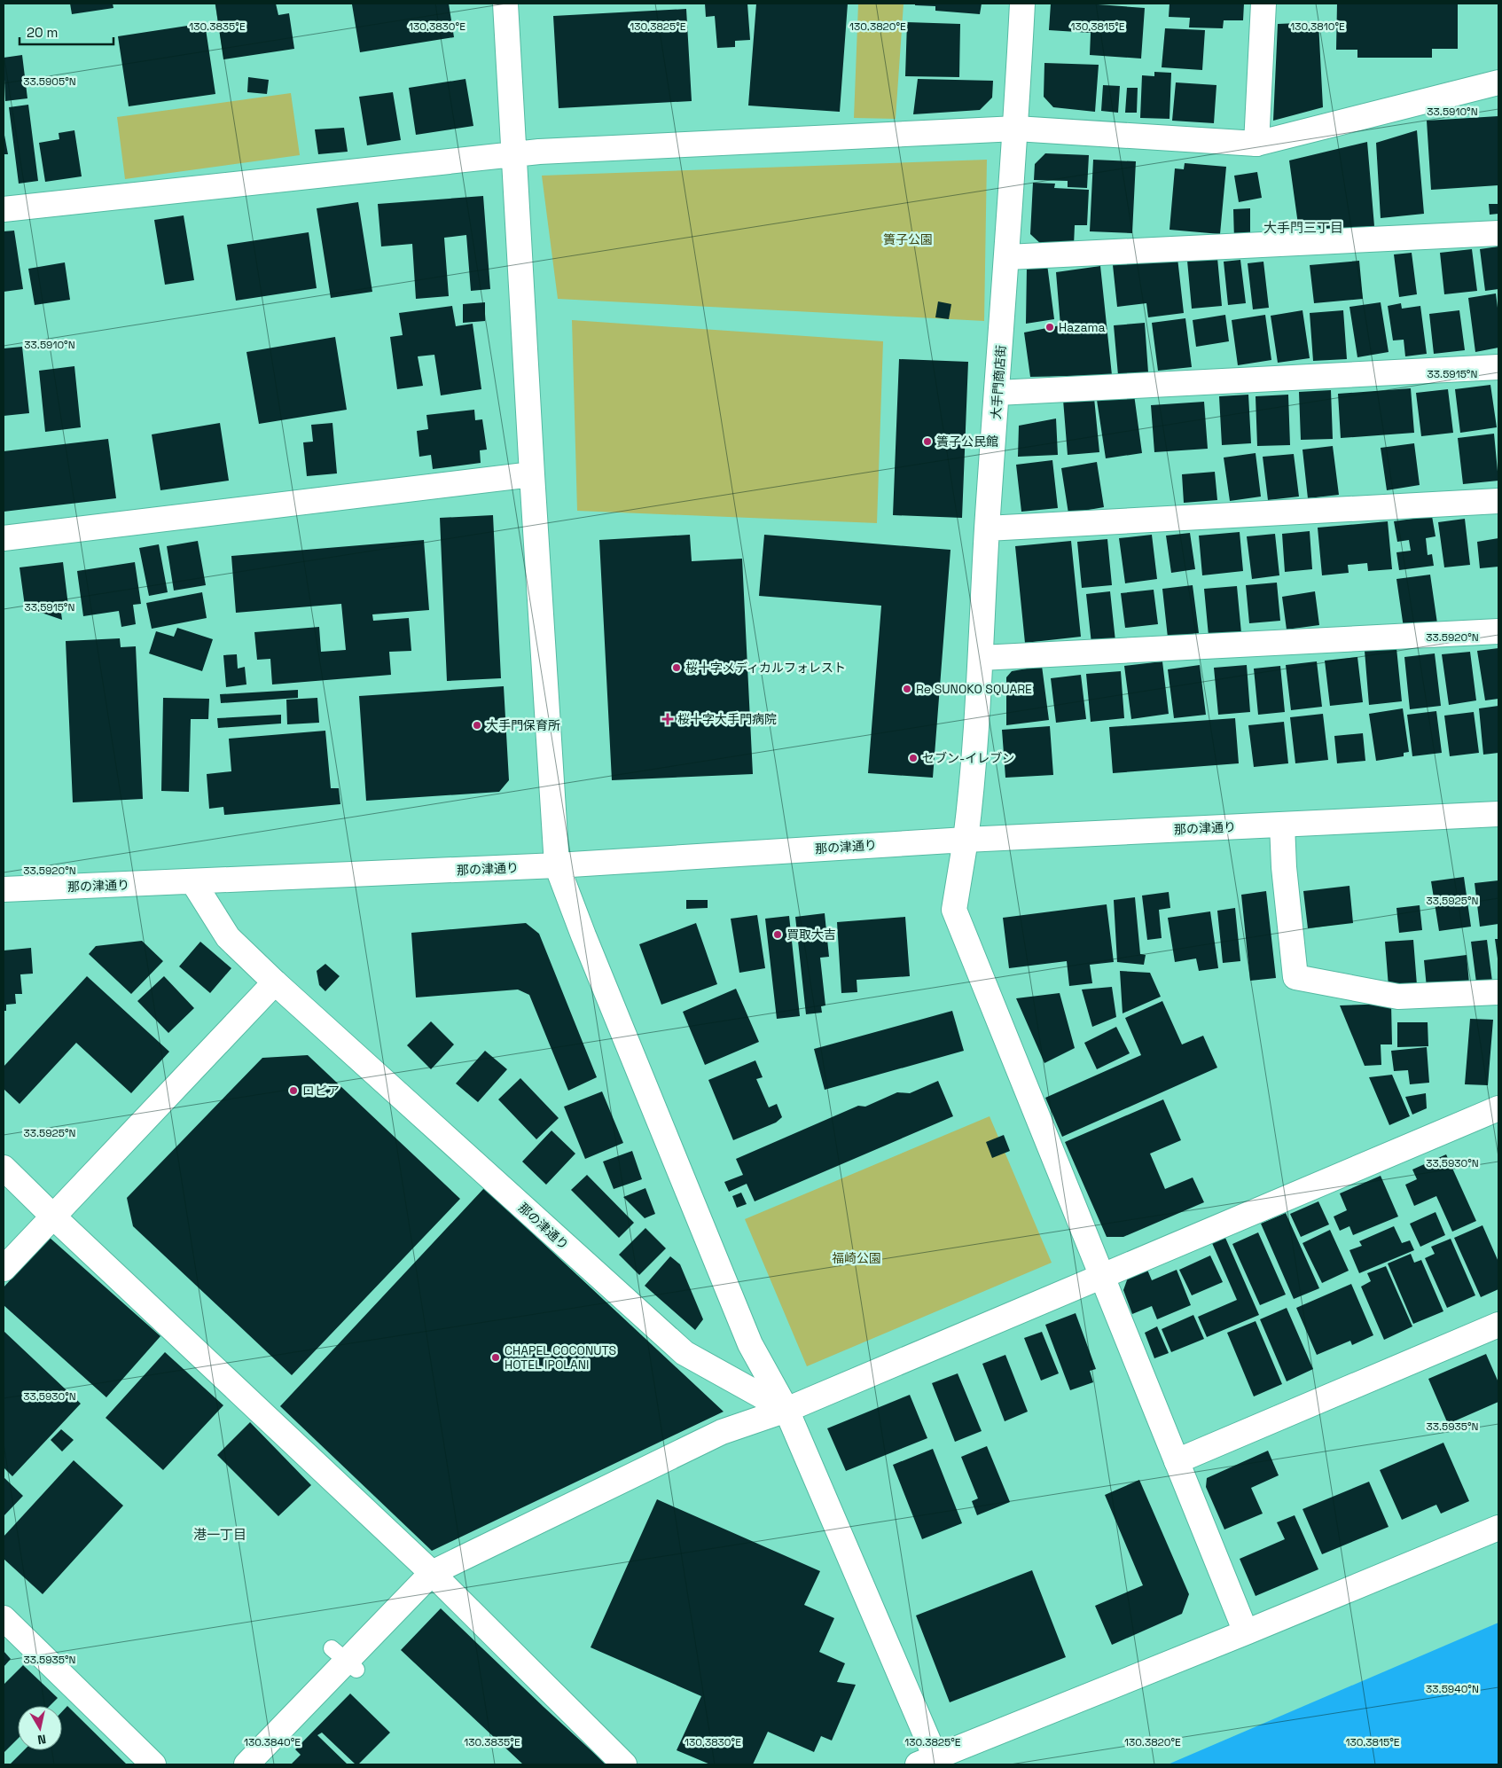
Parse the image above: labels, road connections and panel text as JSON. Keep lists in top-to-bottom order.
{
  "streets": {
    "street": ["大手門商店街", "那の津通り"]
  },
  "crossings": [
    ["大手門商店街", "那の津通り"]
  ],
  "districts": ["大手門三丁目", "港一丁目"],
  "parks": ["簀子公園", "福崎公園"],
  "places": {
    "other": [
      "Hazama",
      "簀子公民館",
      "桜十字メディカルフォレスト",
      "Re SUNOKO SQUARE",
      "大手門保育所",
      "セブン-イレブン",
      "買取大吉",
      "ロピア",
      "CHAPEL COCONUTS HOTEL IPOLANI"
    ],
    "health": ["桜十字大手門病院"]
  },
  "scale_bar": "20 m",
  "north": "bottom",
  "coordinates": [
    "130.3835°E",
    "130.3830°E",
    "130.3825°E",
    "130.3820°E",
    "130.3815°E",
    "130.3810°E",
    "33.5905°N",
    "33.5910°N",
    "33.5915°N",
    "33.5920°N",
    "33.5925°N",
    "33.5930°N",
    "33.5935°N",
    "33.5940°N",
    "130.3840°E"
  ]
}
